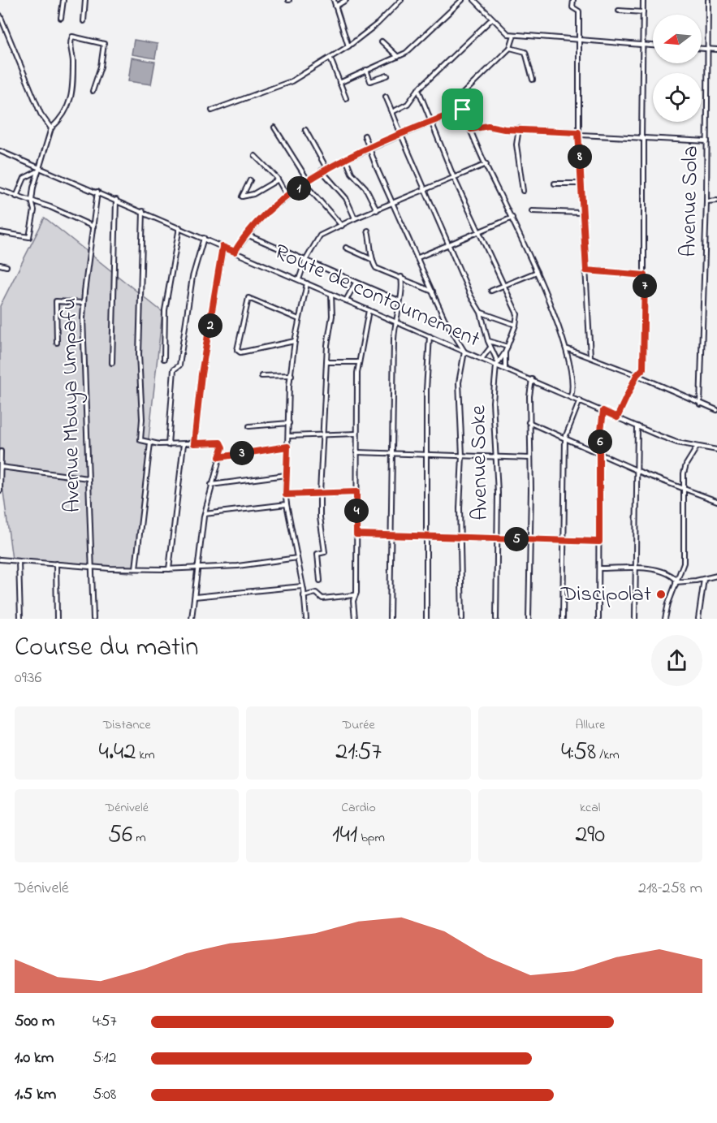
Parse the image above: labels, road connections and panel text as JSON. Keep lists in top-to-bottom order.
{
  "streets": {
    "street": [
      "Avenue Sola",
      "Route de contournement",
      "Avenue Mbuya Umpafu",
      "Avenue Soke"
    ]
  },
  "crossings": [
    ["Route de contournement", "Avenue Mbuya Umpafu"],
    ["Route de contournement", "Avenue Soke"]
  ],
  "places": ["Discipolat"],
  "north": "left",
  "page": {
    "pins": [
      "8",
      "1",
      "7",
      "2",
      "6",
      "3",
      "4",
      "5"
    ],
    "heading": ["Course du matin", "09:36"],
    "stats": [
      ["Distance", "4.42 km"],
      ["Durée", "21:57"],
      ["Allure", "4:58 /km"],
      ["Dénivelé", "56 m"],
      ["Cardio", "141 bpm"],
      ["kcal", "290"]
    ],
    "chart": ["Dénivelé", "218–258 m"],
    "list": [
      {
        "name": "500 m",
        "note": "4:57"
      },
      {
        "name": "1.0 km",
        "note": "5:12"
      },
      {
        "name": "1.5 km",
        "note": "5:08"
      }
    ]
  }
}
